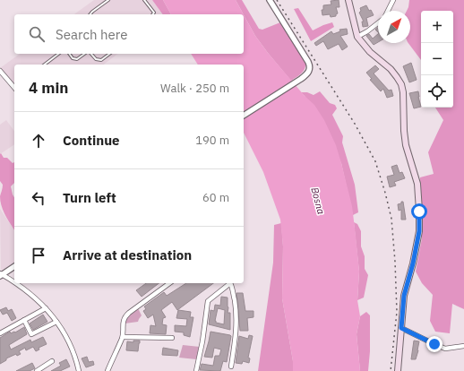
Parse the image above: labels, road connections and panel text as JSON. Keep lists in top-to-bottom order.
{
  "water": ["Bosna"],
  "north": "top right",
  "page": {
    "map_buttons": ["+", "−"],
    "search": "Search here",
    "heading": ["4 min", "Walk · 250 m"],
    "list": [
      ["Continue", "190 m"],
      ["Turn left", "60 m"],
      "Arrive at destination"
    ]
  }
}
